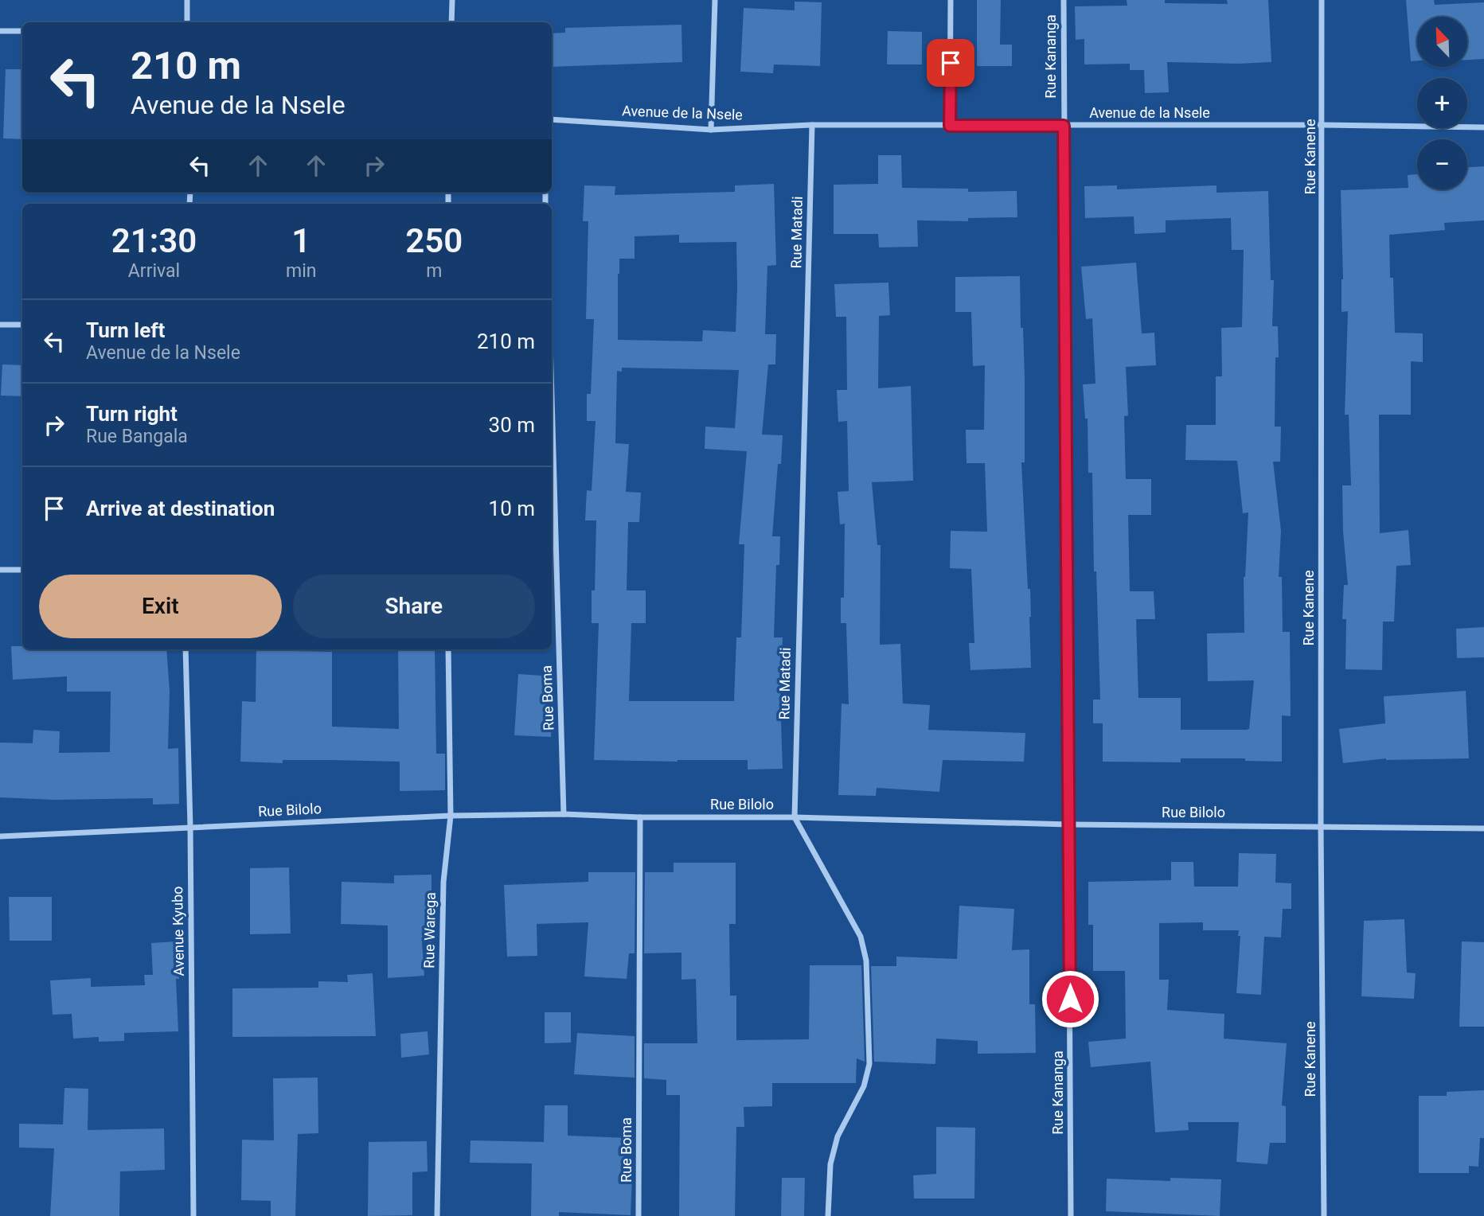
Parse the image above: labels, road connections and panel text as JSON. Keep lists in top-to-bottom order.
{
  "streets": {
    "street": [
      "Rue Kananga",
      "Avenue de la Nsele",
      "Rue Kanene",
      "Rue Matadi",
      "Rue Boma",
      "Rue Bilolo",
      "Rue Warega",
      "Avenue Kyubo"
    ]
  },
  "crossings": [
    ["Rue Kananga", "Avenue de la Nsele"],
    ["Rue Kananga", "Rue Bilolo"],
    ["Avenue de la Nsele", "Rue Kanene"],
    ["Avenue de la Nsele", "Rue Matadi"],
    ["Rue Kanene", "Rue Bilolo"],
    ["Rue Matadi", "Rue Bilolo"],
    ["Rue Boma", "Rue Bilolo"],
    ["Rue Bilolo", "Rue Warega"],
    ["Rue Bilolo", "Avenue Kyubo"]
  ],
  "north": "top left",
  "page": {
    "map_buttons": ["+", "−"],
    "turn": ["210 m", "Avenue de la Nsele"],
    "eta": [
      "21:30",
      "Arrival",
      "1",
      "min",
      "250",
      "m"
    ],
    "list": [
      {
        "name": "Turn left",
        "note": "Avenue de la Nsele",
        "value": "210 m"
      },
      {
        "name": "Turn right",
        "note": "Rue Bangala",
        "value": "30 m"
      },
      {
        "name": "Arrive at destination",
        "value": "10 m"
      }
    ],
    "buttons": ["Exit", "Share"]
  }
}
